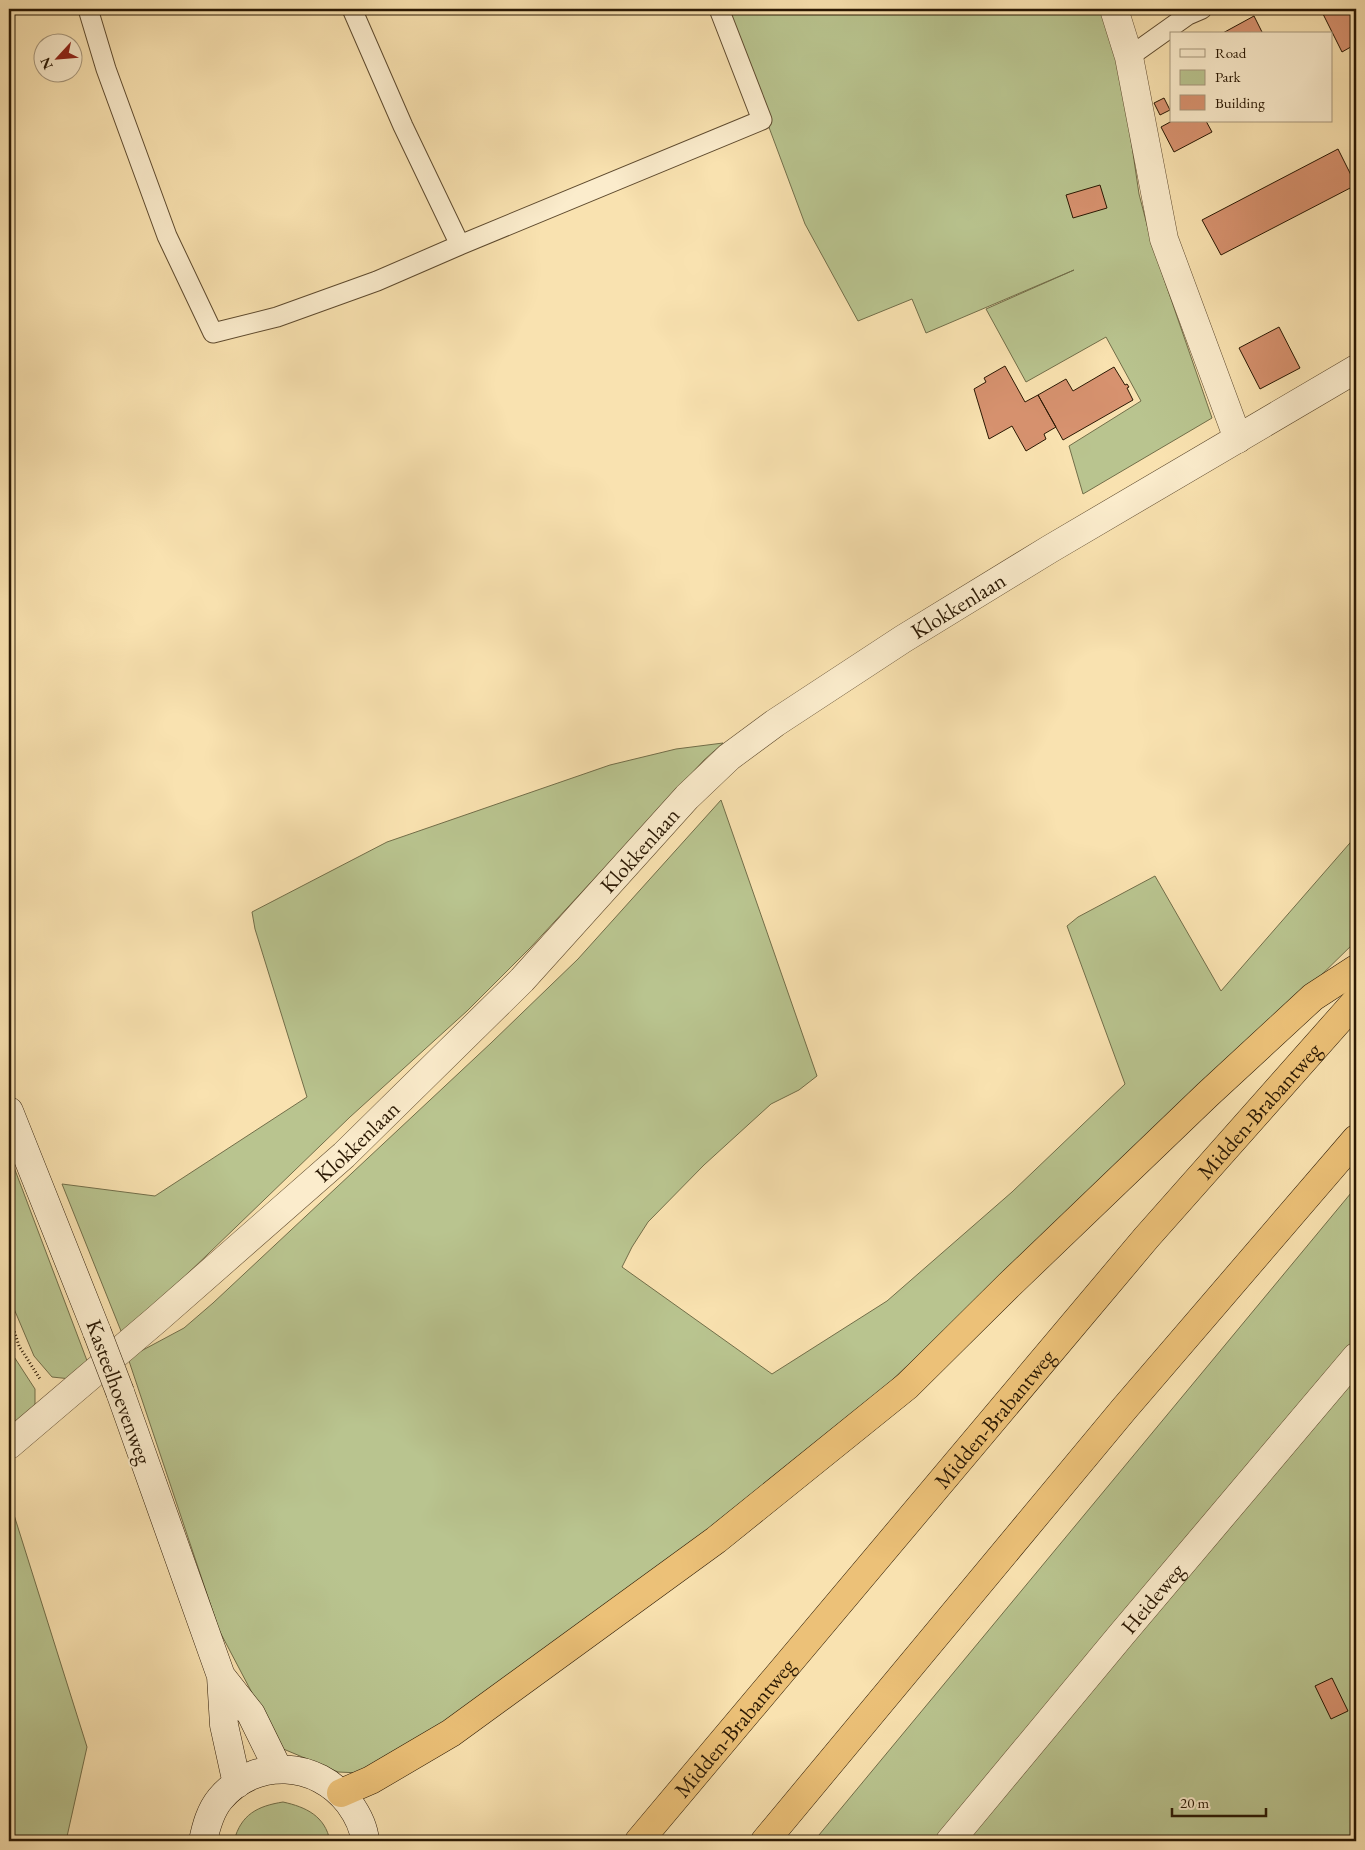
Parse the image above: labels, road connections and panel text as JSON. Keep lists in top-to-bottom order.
{
  "streets": {
    "highway": ["Midden-Brabantweg"],
    "street": ["Klokkenlaan", "Kasteelhoevenweg", "Heideweg"]
  },
  "legend": ["Road", "Park", "Building"],
  "scale_bar": "20 m",
  "north": "bottom left"
}
